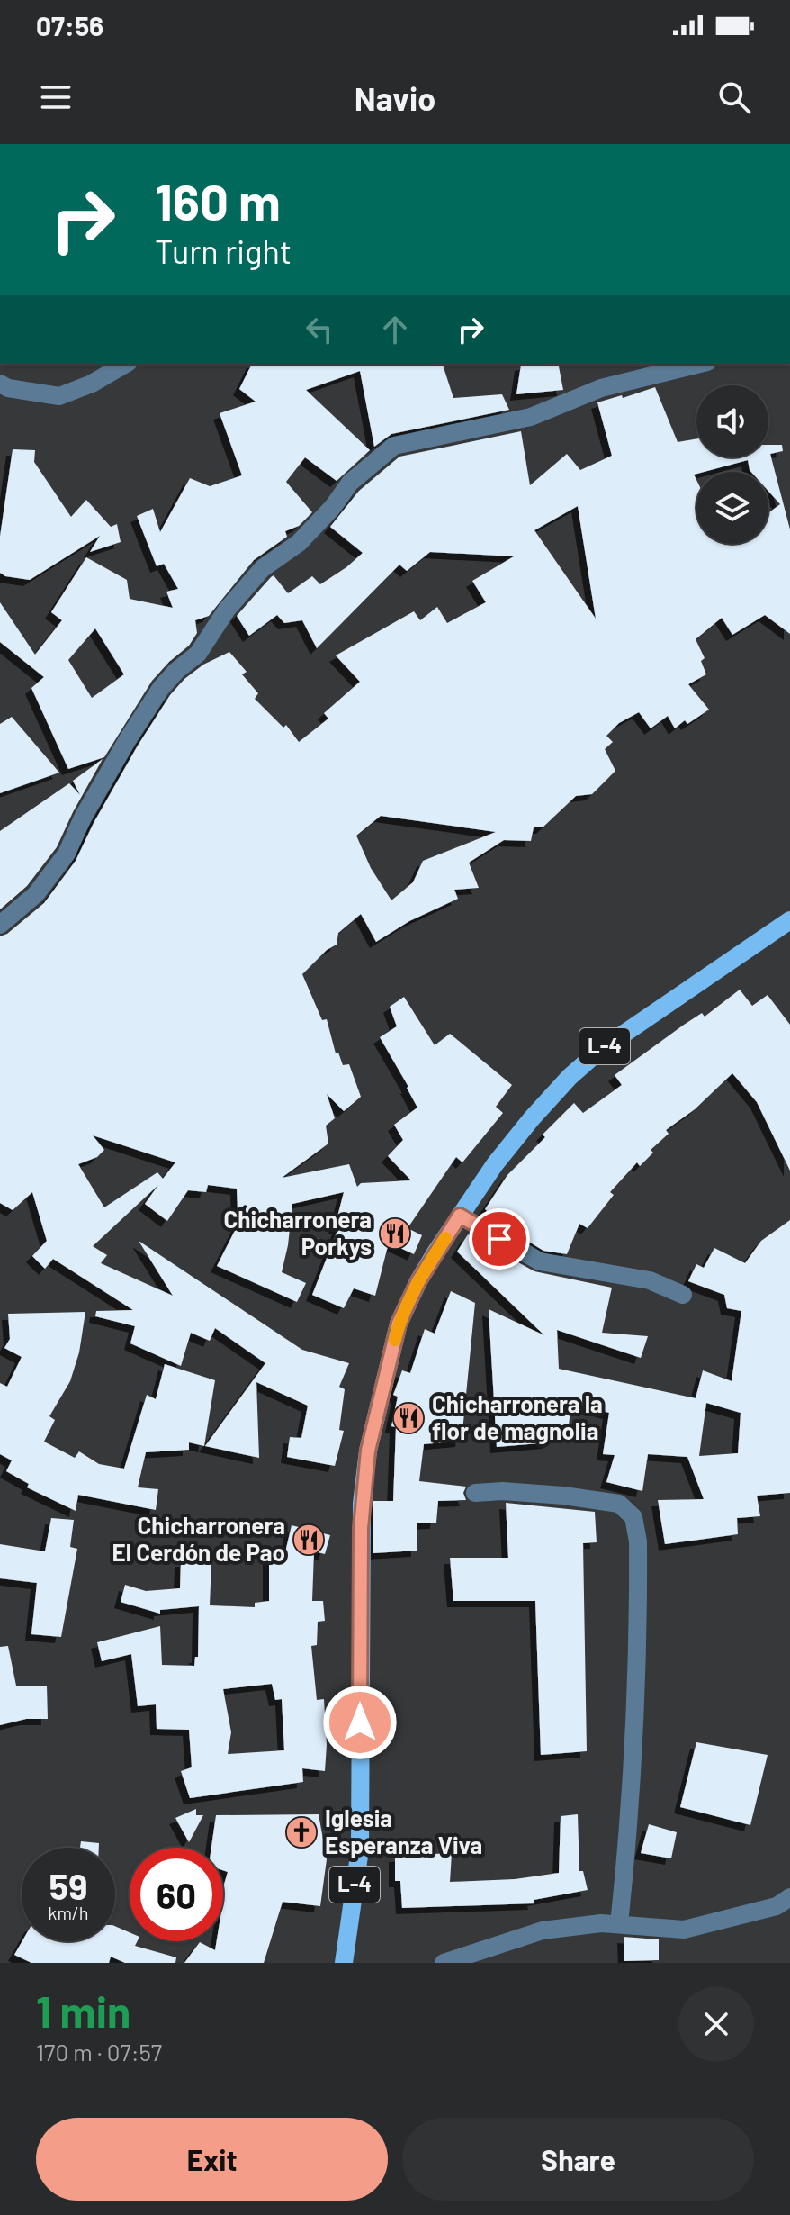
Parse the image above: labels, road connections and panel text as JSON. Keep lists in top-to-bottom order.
{
  "streets": {
    "main road": ["L-4"]
  },
  "places": {
    "restaurant": ["Chicharronera Porkys", "Chicharronera la flor de magnolia", "Chicharronera El Cerdón de Pao"],
    "church": ["Iglesia Esperanza Viva"]
  },
  "page": {
    "status": "07:56",
    "header": "Navio",
    "turn": ["160 m", "Turn right"],
    "speed": "59 km/h",
    "limit": "60",
    "heading": ["1 min", "170 m · 07:57"],
    "buttons": ["Exit", "Share"]
  }
}
